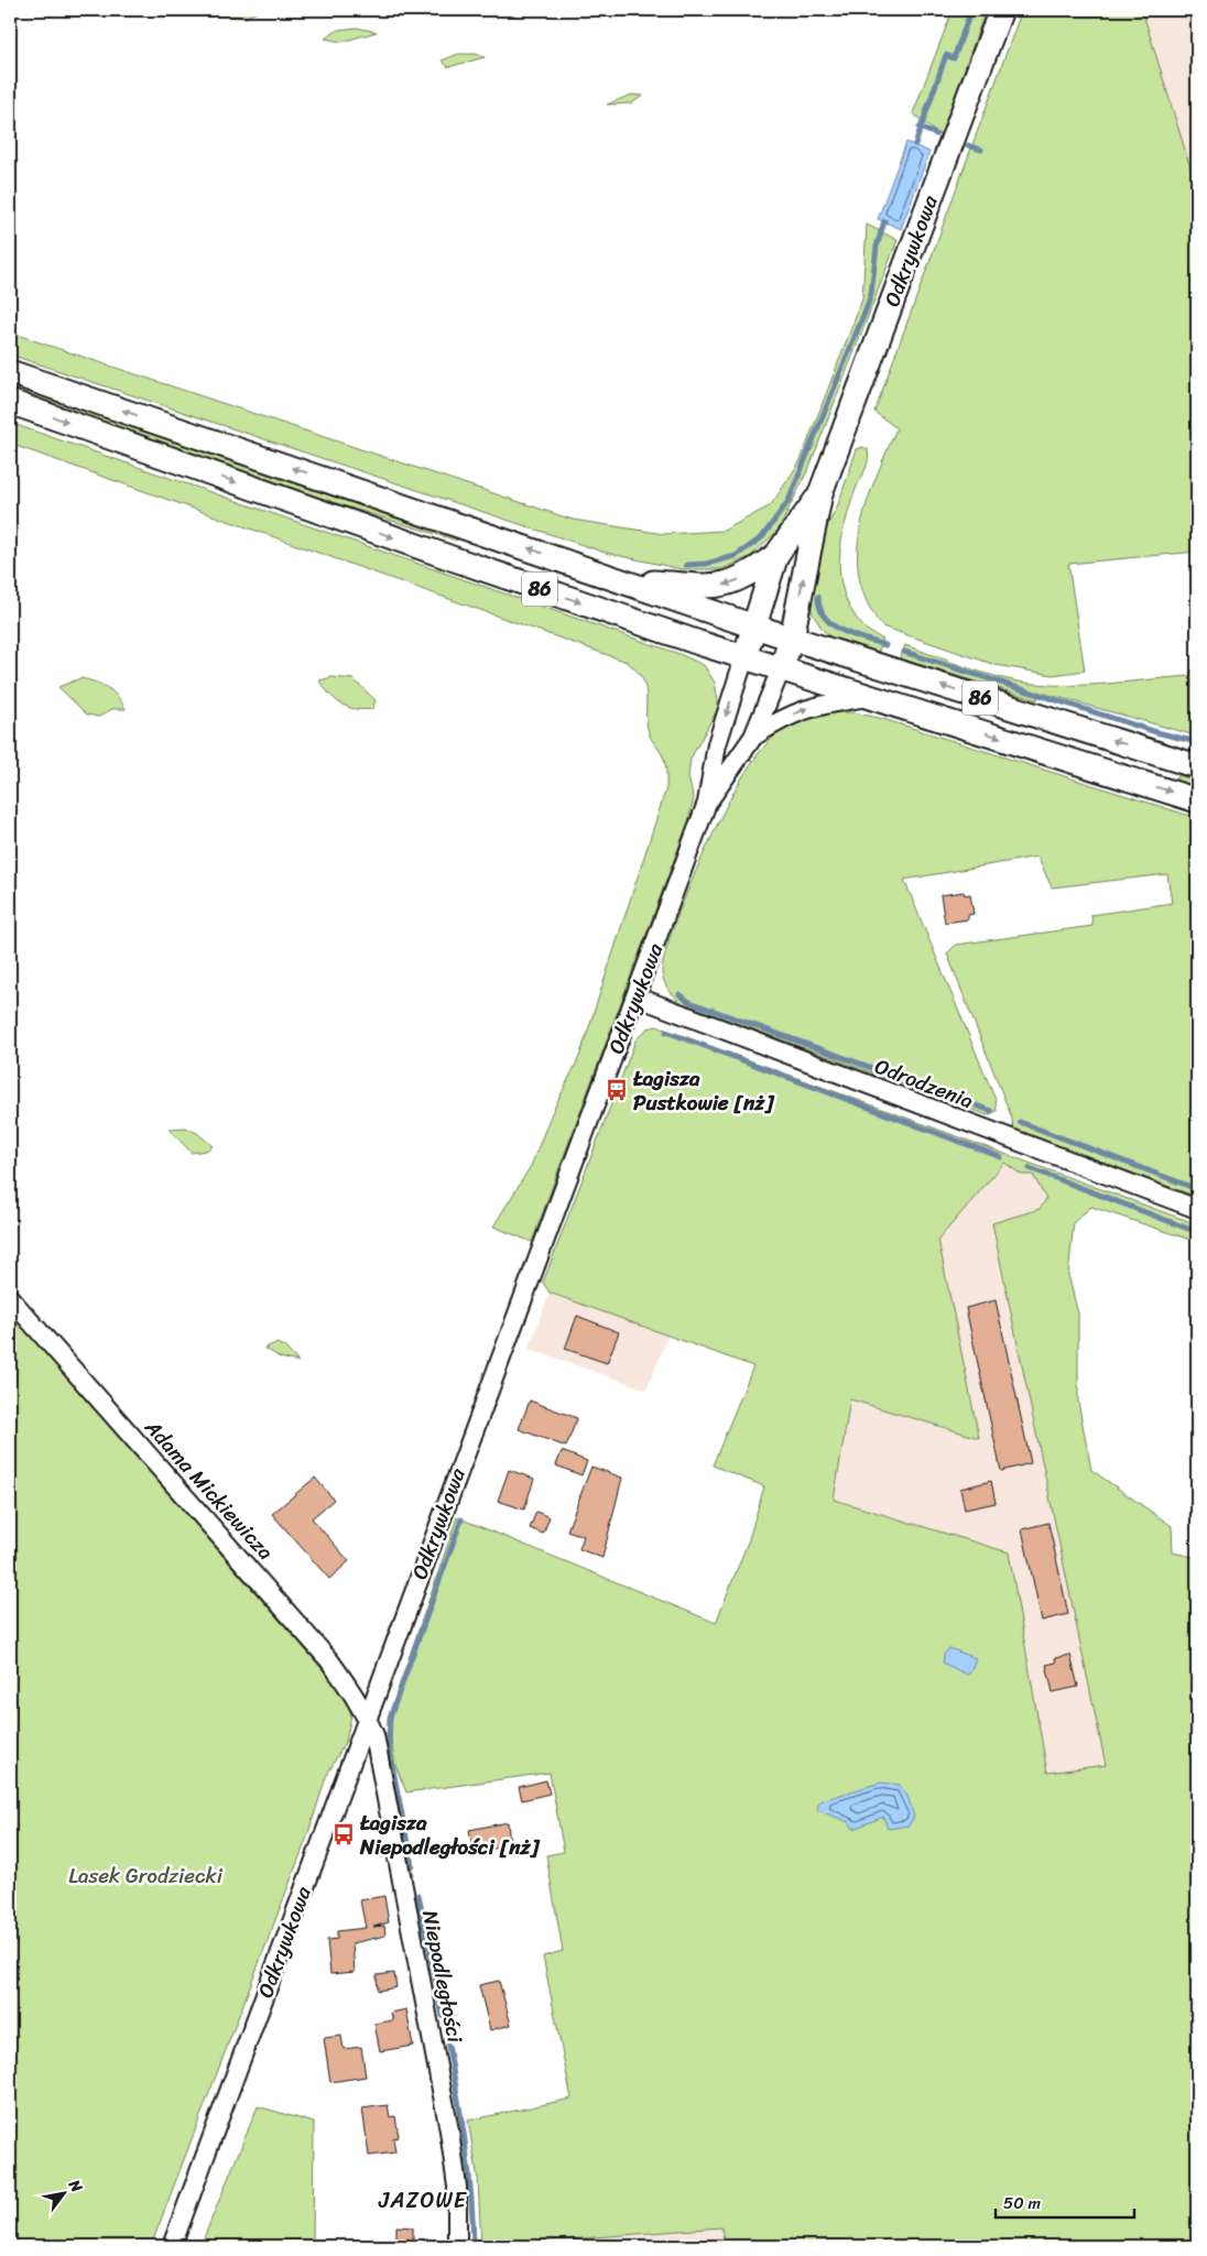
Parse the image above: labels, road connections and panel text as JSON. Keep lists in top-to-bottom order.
{
  "streets": {
    "main road": ["Odkrywkowa", "86"],
    "street": ["Odrodzenia", "Adama Mickiewicza", "Niepodległości"]
  },
  "crossings": [
    ["Odkrywkowa", "86"],
    ["Odkrywkowa", "Odrodzenia"],
    ["Odkrywkowa", "Adama Mickiewicza"],
    ["Odkrywkowa", "Niepodległości"],
    ["Adama Mickiewicza", "Niepodległości"]
  ],
  "districts": ["JAZOWE"],
  "parks": ["Lasek Grodziecki"],
  "places": {
    "bus stop": ["Łagisza Pustkowie [nż]", "Łagisza Niepodległości [nż]"]
  },
  "scale_bar": "50 m",
  "north": "top right"
}
